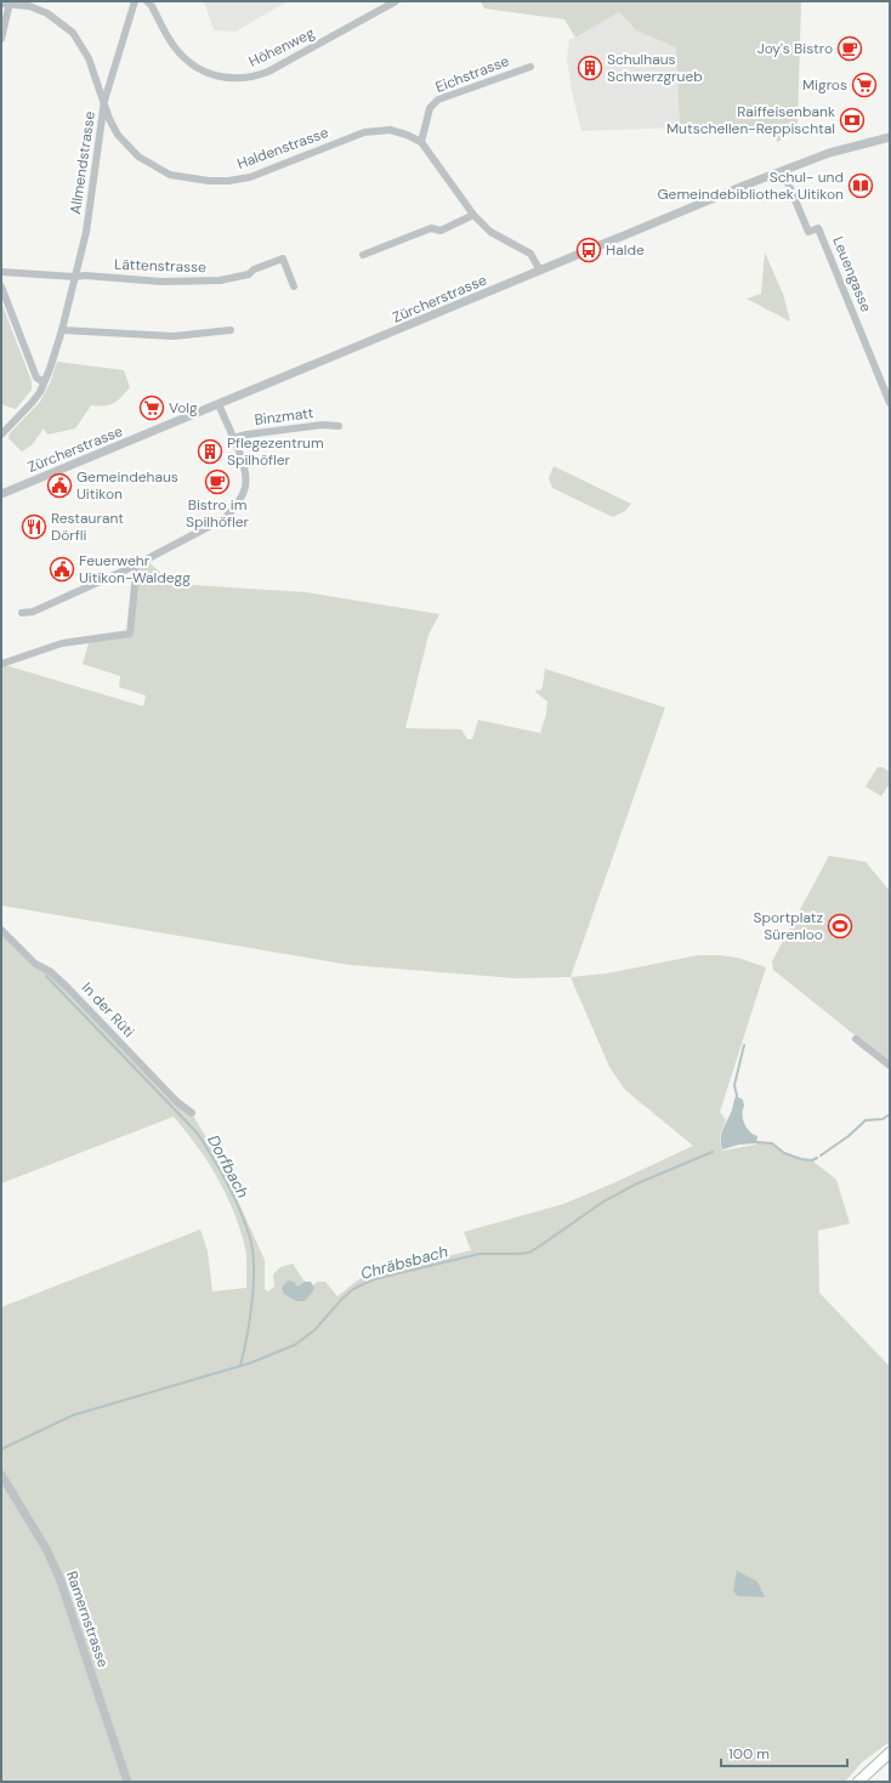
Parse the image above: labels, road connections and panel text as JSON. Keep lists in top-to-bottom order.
{
  "streets": {
    "street": [
      "Höhenweg",
      "Eichstrasse",
      "Haldenstrasse",
      "Allmendstrasse",
      "Lättenstrasse",
      "Leuengasse",
      "Zürcherstrasse",
      "Binzmatt",
      "In der Rüti",
      "Ramernstrasse"
    ]
  },
  "crossings": [
    ["Eichstrasse", "Haldenstrasse"],
    ["Haldenstrasse", "Allmendstrasse"],
    ["Allmendstrasse", "Lättenstrasse"],
    ["Leuengasse", "Zürcherstrasse"]
  ],
  "water": ["Dorfbach", "Chräbsbach"],
  "places": {
    "cafe": ["Joy's Bistro", "Bistro im Spilhöfler"],
    "building": ["Schulhaus Schwerzgrueb", "Pflegezentrum Spilhöfler"],
    "supermarket": ["Migros", "Volg"],
    "bank": ["Raiffeisenbank Mutschellen-Reppischtal"],
    "library": ["Schul- und Gemeindebibliothek Uitikon"],
    "bus stop": ["Halde"],
    "public building": ["Gemeindehaus Uitikon", "Feuerwehr Uitikon-Waldegg"],
    "restaurant": ["Restaurant Dörfli"],
    "sports": ["Sportplatz Sürenloo"]
  },
  "scale_bar": "100 m"
}
